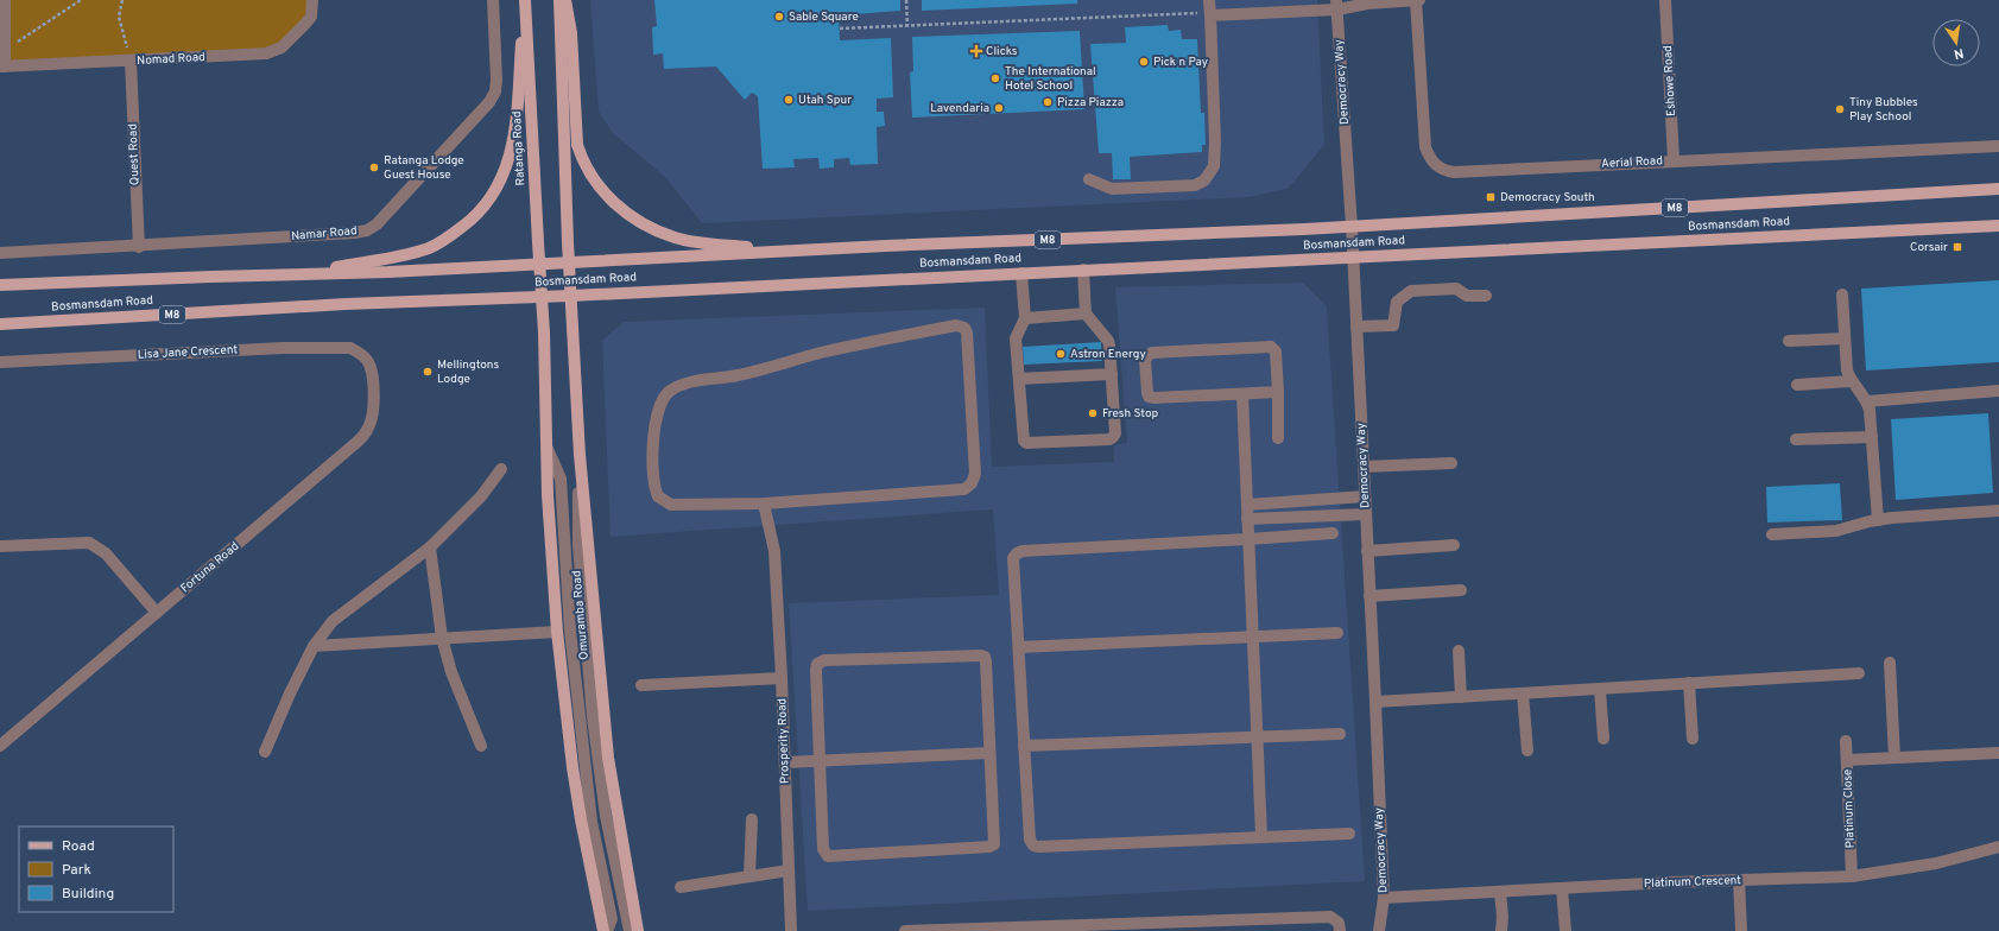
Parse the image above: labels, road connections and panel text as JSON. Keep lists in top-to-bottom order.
{
  "streets": {
    "main road": [
      "Ratanga Road",
      "M8",
      "Bosmansdam Road",
      "Omuramba Road"
    ],
    "street": [
      "Nomad Road",
      "Eshowe Road",
      "Democracy Way",
      "Quest Road",
      "Aerial Road",
      "Namar Road",
      "Lisa Jane Crescent",
      "Fortuna Road",
      "Prosperity Road",
      "Platinum Close",
      "Platinum Crescent"
    ]
  },
  "crossings": [
    ["Nomad Road", "Quest Road"],
    ["Eshowe Road", "Aerial Road"],
    ["Democracy Way", "Bosmansdam Road"],
    ["Democracy Way", "Platinum Crescent"],
    ["Ratanga Road", "Bosmansdam Road"],
    ["Ratanga Road", "Omuramba Road"],
    ["Quest Road", "Namar Road"],
    ["Bosmansdam Road", "Omuramba Road"],
    ["Lisa Jane Crescent", "Fortuna Road"],
    ["Platinum Close", "Platinum Crescent"]
  ],
  "places": {
    "other": [
      "Sable Square",
      "Pick n Pay",
      "The International Hotel School",
      "Utah Spur",
      "Pizza Piazza",
      "Lavendaria",
      "Tiny Bubbles Play School",
      "Ratanga Lodge Guest House",
      "Astron Energy",
      "Mellingtons Lodge",
      "Fresh Stop"
    ],
    "health": ["Clicks"],
    "transit": ["Democracy South", "Corsair"]
  },
  "legend": ["Road", "Park", "Building"],
  "north": "bottom"
}
